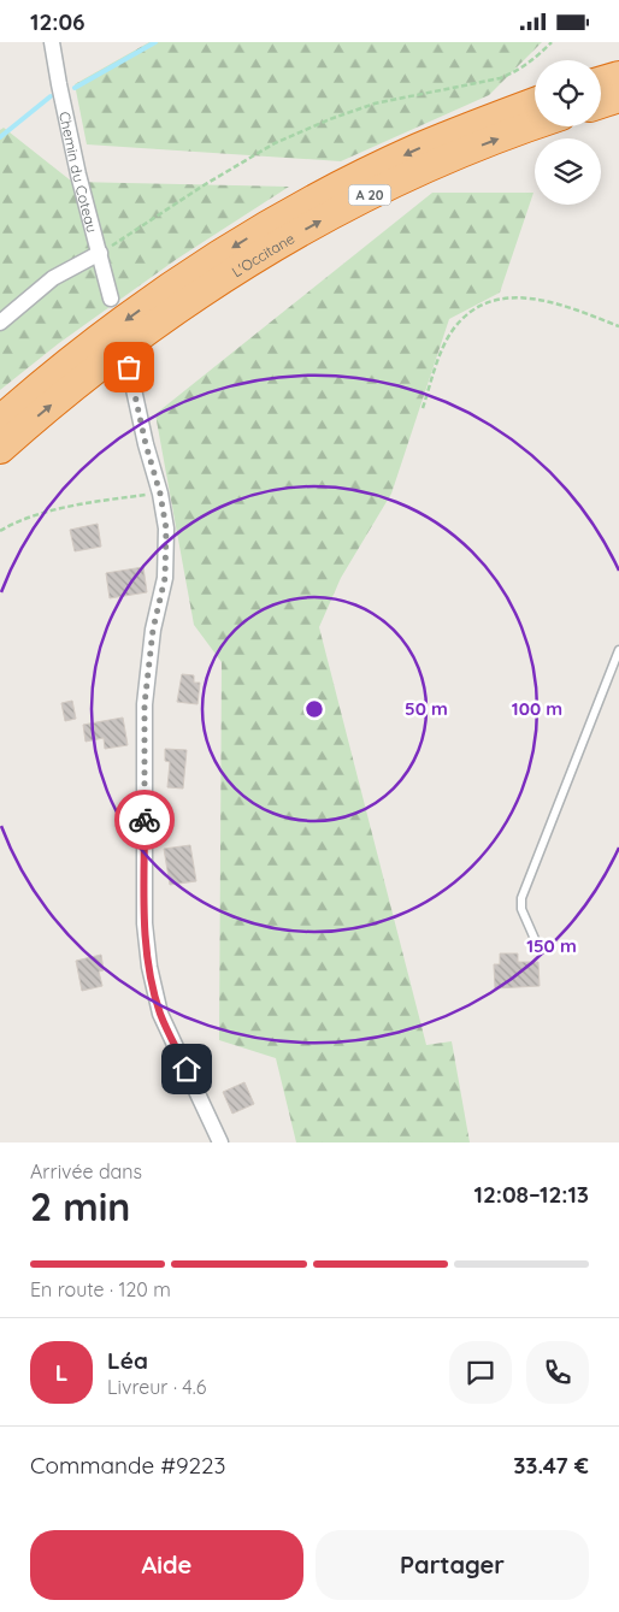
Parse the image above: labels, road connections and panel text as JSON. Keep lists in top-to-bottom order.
{
  "streets": {
    "highway": ["A 20", "L'Occitane"],
    "street": ["Chemin du Coteau"]
  },
  "page": {
    "status": "12:06",
    "heading": ["2 min", "Arrivée dans", "12:08–12:13"],
    "panel": [
      "Léa",
      "Livreur · 4.6",
      "Commande #9223",
      "33.47 €"
    ],
    "bar": "En route · 120 m",
    "round": "L",
    "buttons": ["Aide", "Partager"]
  },
  "rings": ["50 m", "100 m", "150 m"]
}
